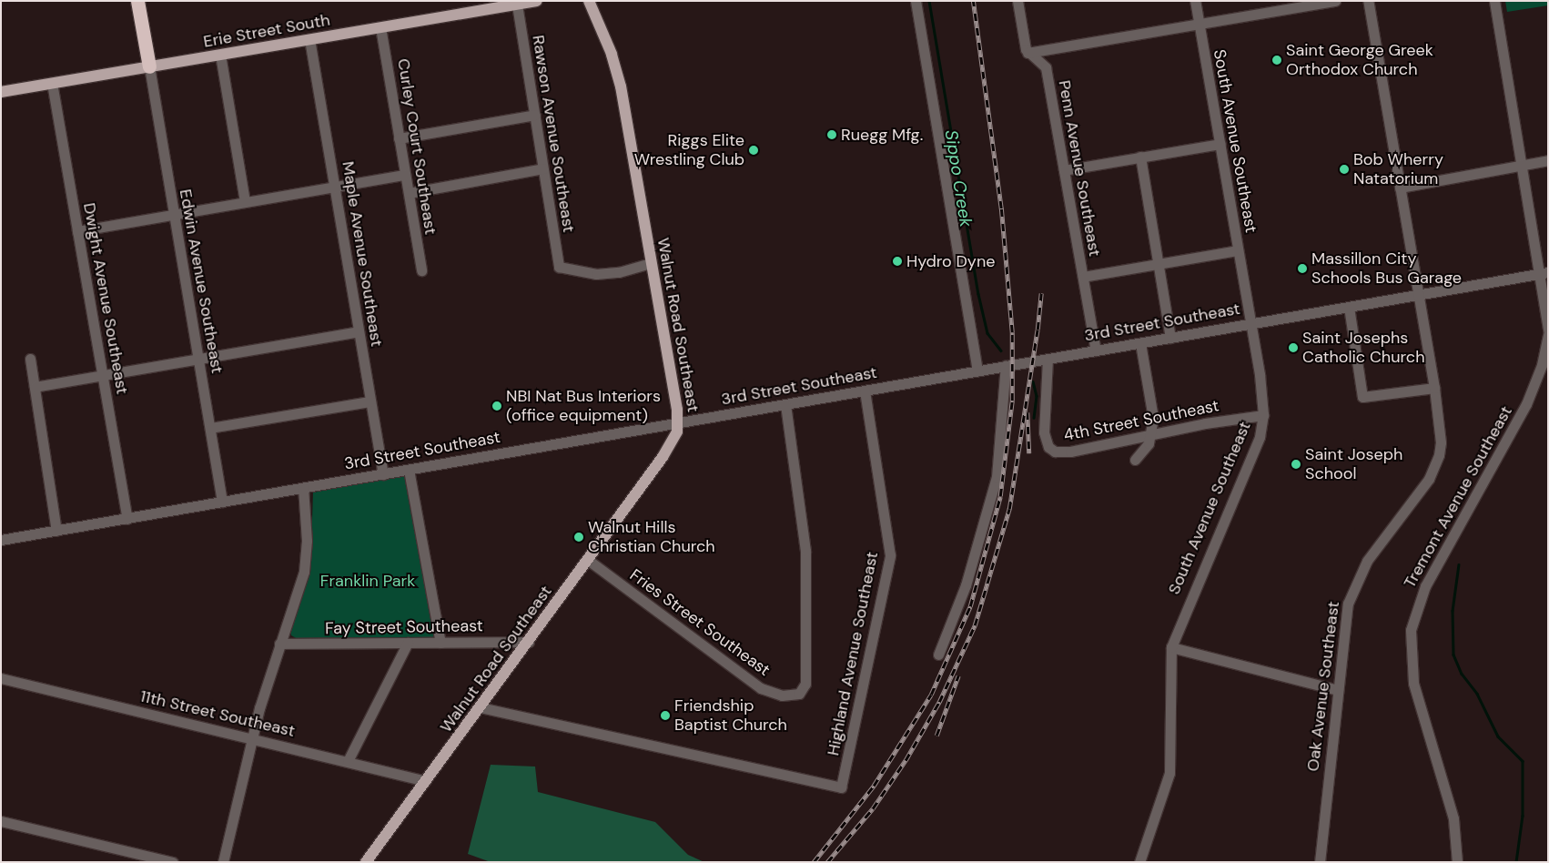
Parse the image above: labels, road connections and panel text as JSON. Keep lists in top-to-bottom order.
{
  "streets": {
    "main road": ["Erie Street South", "Walnut Road Southeast"],
    "street": [
      "Rawson Avenue Southeast",
      "South Avenue Southeast",
      "Curley Court Southeast",
      "Penn Avenue Southeast",
      "Maple Avenue Southeast",
      "Edwin Avenue Southeast",
      "Dwight Avenue Southeast",
      "3rd Street Southeast",
      "4th Street Southeast",
      "Tremont Avenue Southeast",
      "Fries Street Southeast",
      "Fay Street Southeast",
      "Highland Avenue Southeast",
      "Oak Avenue Southeast",
      "11th Street Southeast"
    ]
  },
  "crossings": [
    ["Erie Street South", "Rawson Avenue Southeast"],
    ["Erie Street South", "Curley Court Southeast"],
    ["Erie Street South", "Maple Avenue Southeast"],
    ["Erie Street South", "Edwin Avenue Southeast"],
    ["Erie Street South", "Dwight Avenue Southeast"],
    ["Rawson Avenue Southeast", "Walnut Road Southeast"],
    ["South Avenue Southeast", "3rd Street Southeast"],
    ["South Avenue Southeast", "4th Street Southeast"],
    ["Penn Avenue Southeast", "3rd Street Southeast"],
    ["Maple Avenue Southeast", "3rd Street Southeast"],
    ["Edwin Avenue Southeast", "3rd Street Southeast"],
    ["Dwight Avenue Southeast", "3rd Street Southeast"],
    ["3rd Street Southeast", "Walnut Road Southeast"],
    ["3rd Street Southeast", "4th Street Southeast"],
    ["3rd Street Southeast", "Fries Street Southeast"],
    ["3rd Street Southeast", "Highland Avenue Southeast"],
    ["3rd Street Southeast", "Oak Avenue Southeast"],
    ["Walnut Road Southeast", "Fries Street Southeast"],
    ["Walnut Road Southeast", "Fay Street Southeast"],
    ["Walnut Road Southeast", "Highland Avenue Southeast"],
    ["Walnut Road Southeast", "11th Street Southeast"]
  ],
  "water": ["Sippo Creek"],
  "parks": ["Franklin Park"],
  "places": [
    "Saint George Greek Orthodox Church",
    "Ruegg Mfg.",
    "Riggs Elite Wrestling Club",
    "Bob Wherry Natatorium",
    "Hydro Dyne",
    "Massillon City Schools Bus Garage",
    "Saint Josephs Catholic Church",
    "NBI Nat Bus Interiors (office equipment)",
    "Saint Joseph School",
    "Walnut Hills Christian Church",
    "Friendship Baptist Church"
  ]
}
